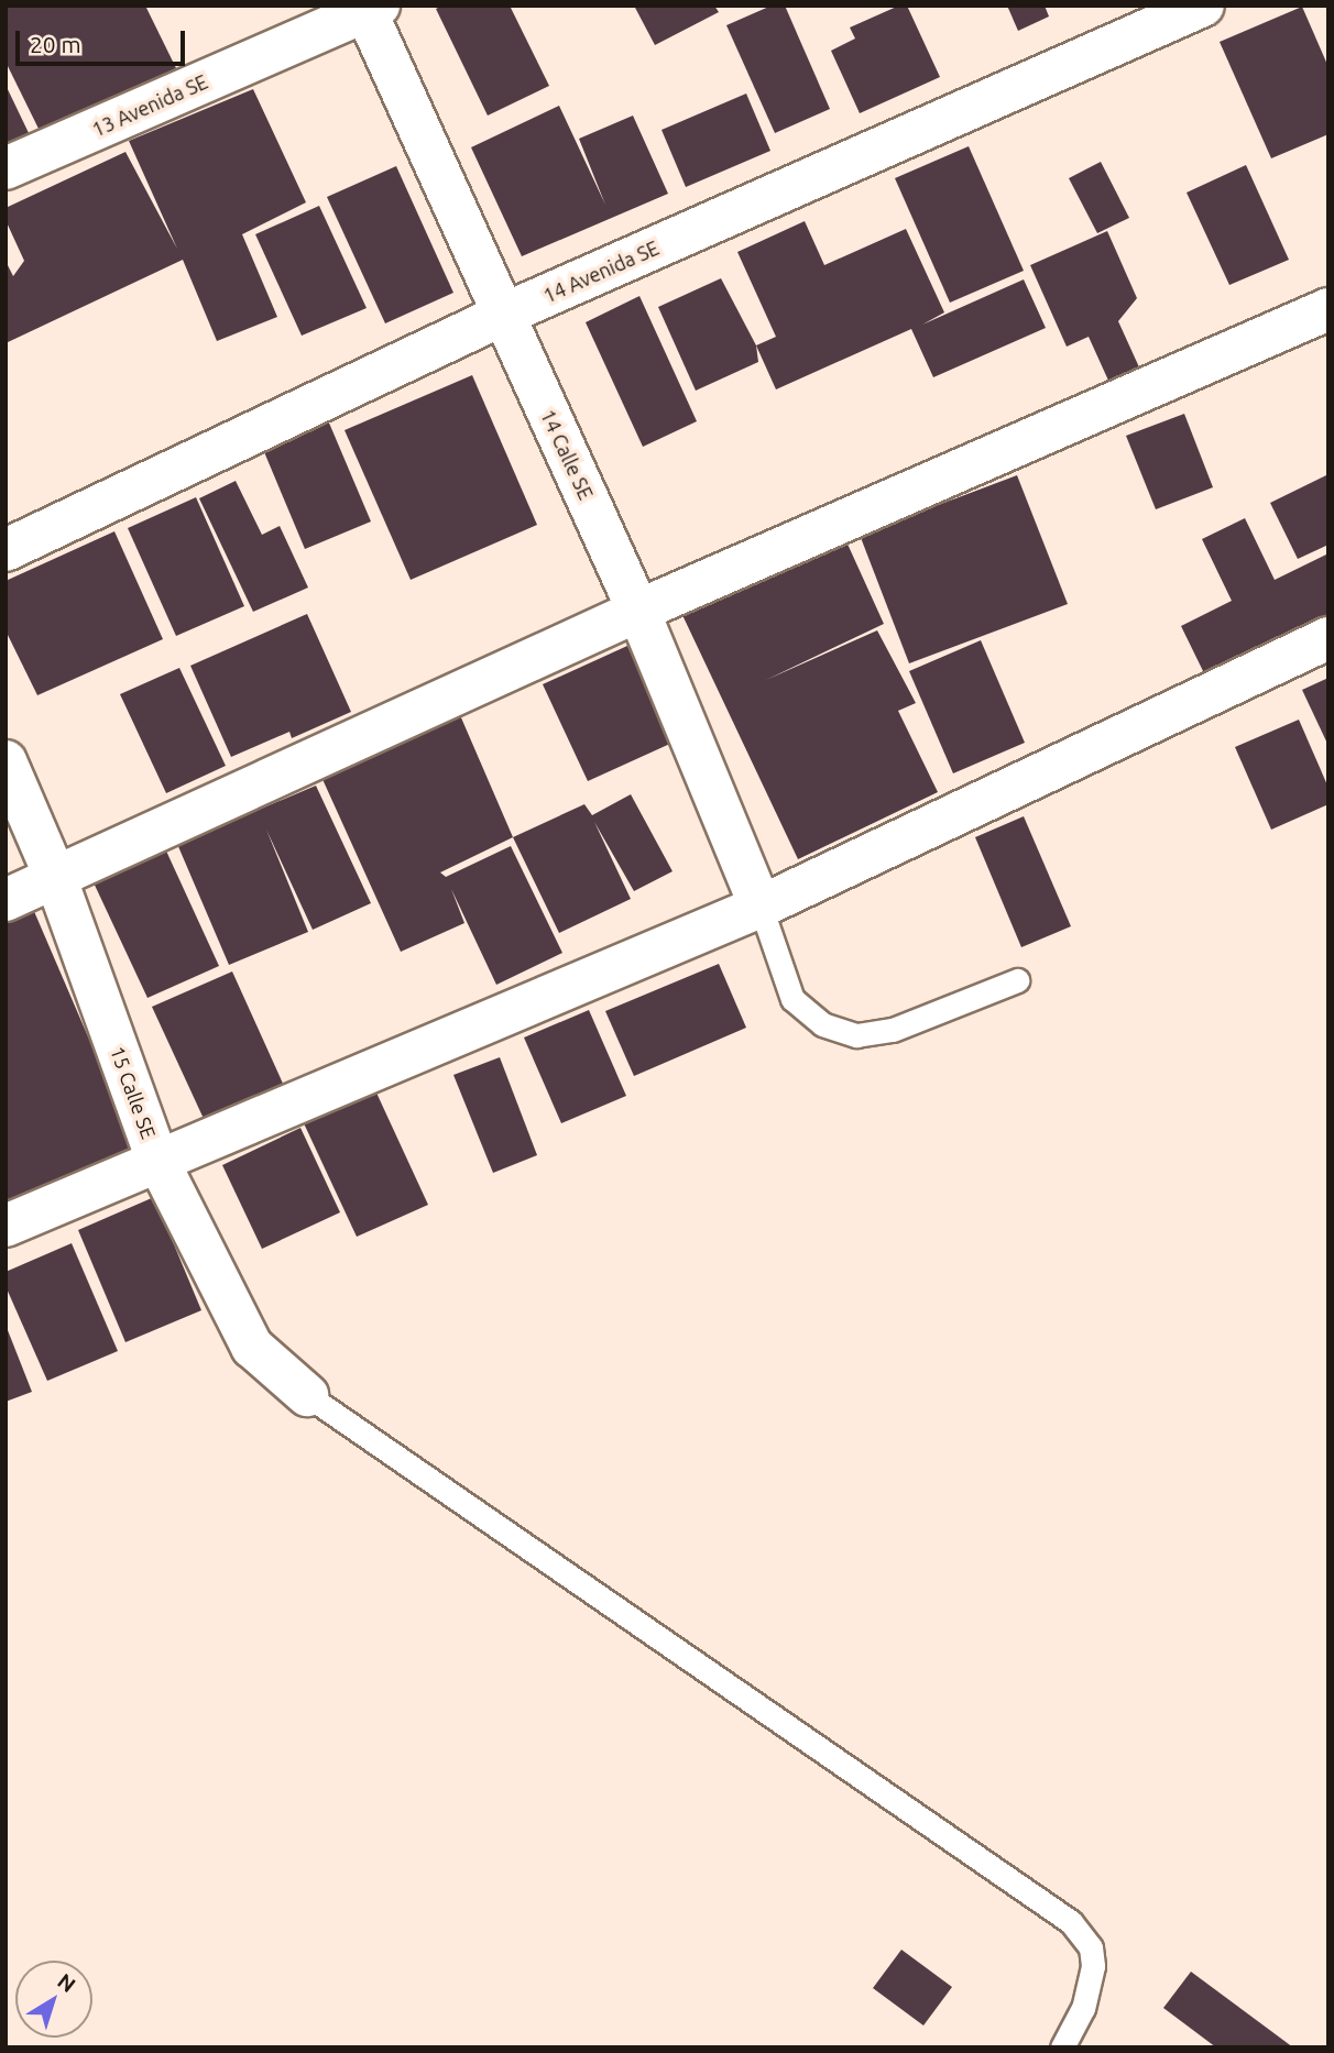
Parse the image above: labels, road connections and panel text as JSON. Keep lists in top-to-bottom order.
{
  "streets": {
    "street": [
      "13 Avenida SE",
      "14 Avenida SE",
      "14 Calle SE",
      "15 Calle SE"
    ]
  },
  "crossings": [
    ["13 Avenida SE", "14 Calle SE"],
    ["14 Avenida SE", "14 Calle SE"]
  ],
  "scale_bar": "20 m",
  "north": "top right"
}
